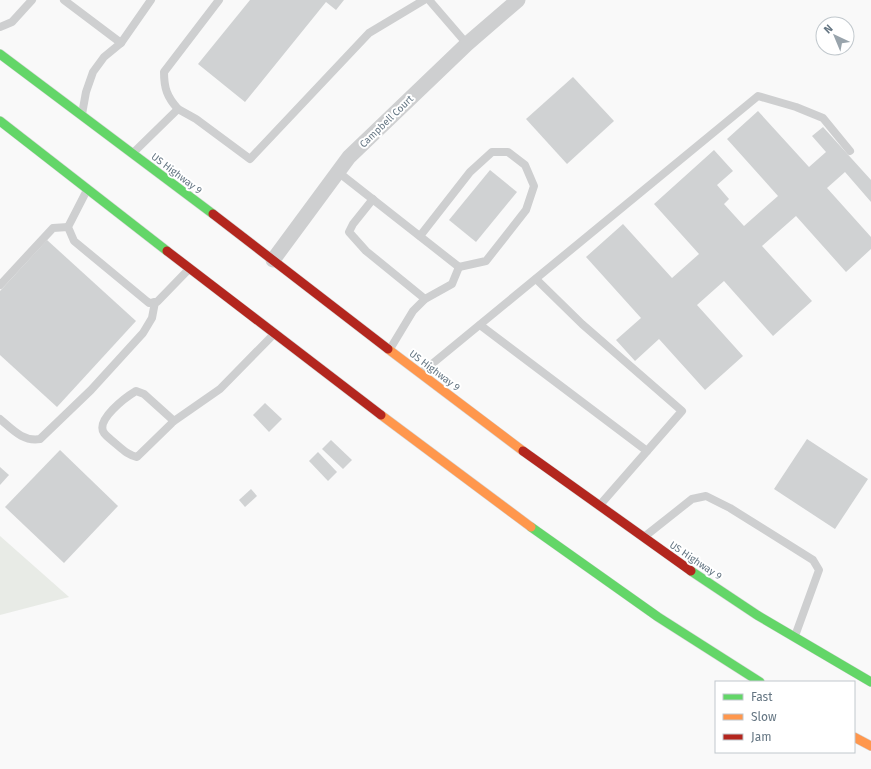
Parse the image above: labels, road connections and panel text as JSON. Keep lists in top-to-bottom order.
{
  "streets": {
    "highway": ["US Highway 9"],
    "street": ["Campbell Court"]
  },
  "crossings": [
    ["Campbell Court", "US Highway 9"]
  ],
  "legend": ["Fast", "Slow", "Jam"],
  "north": "top left"
}
